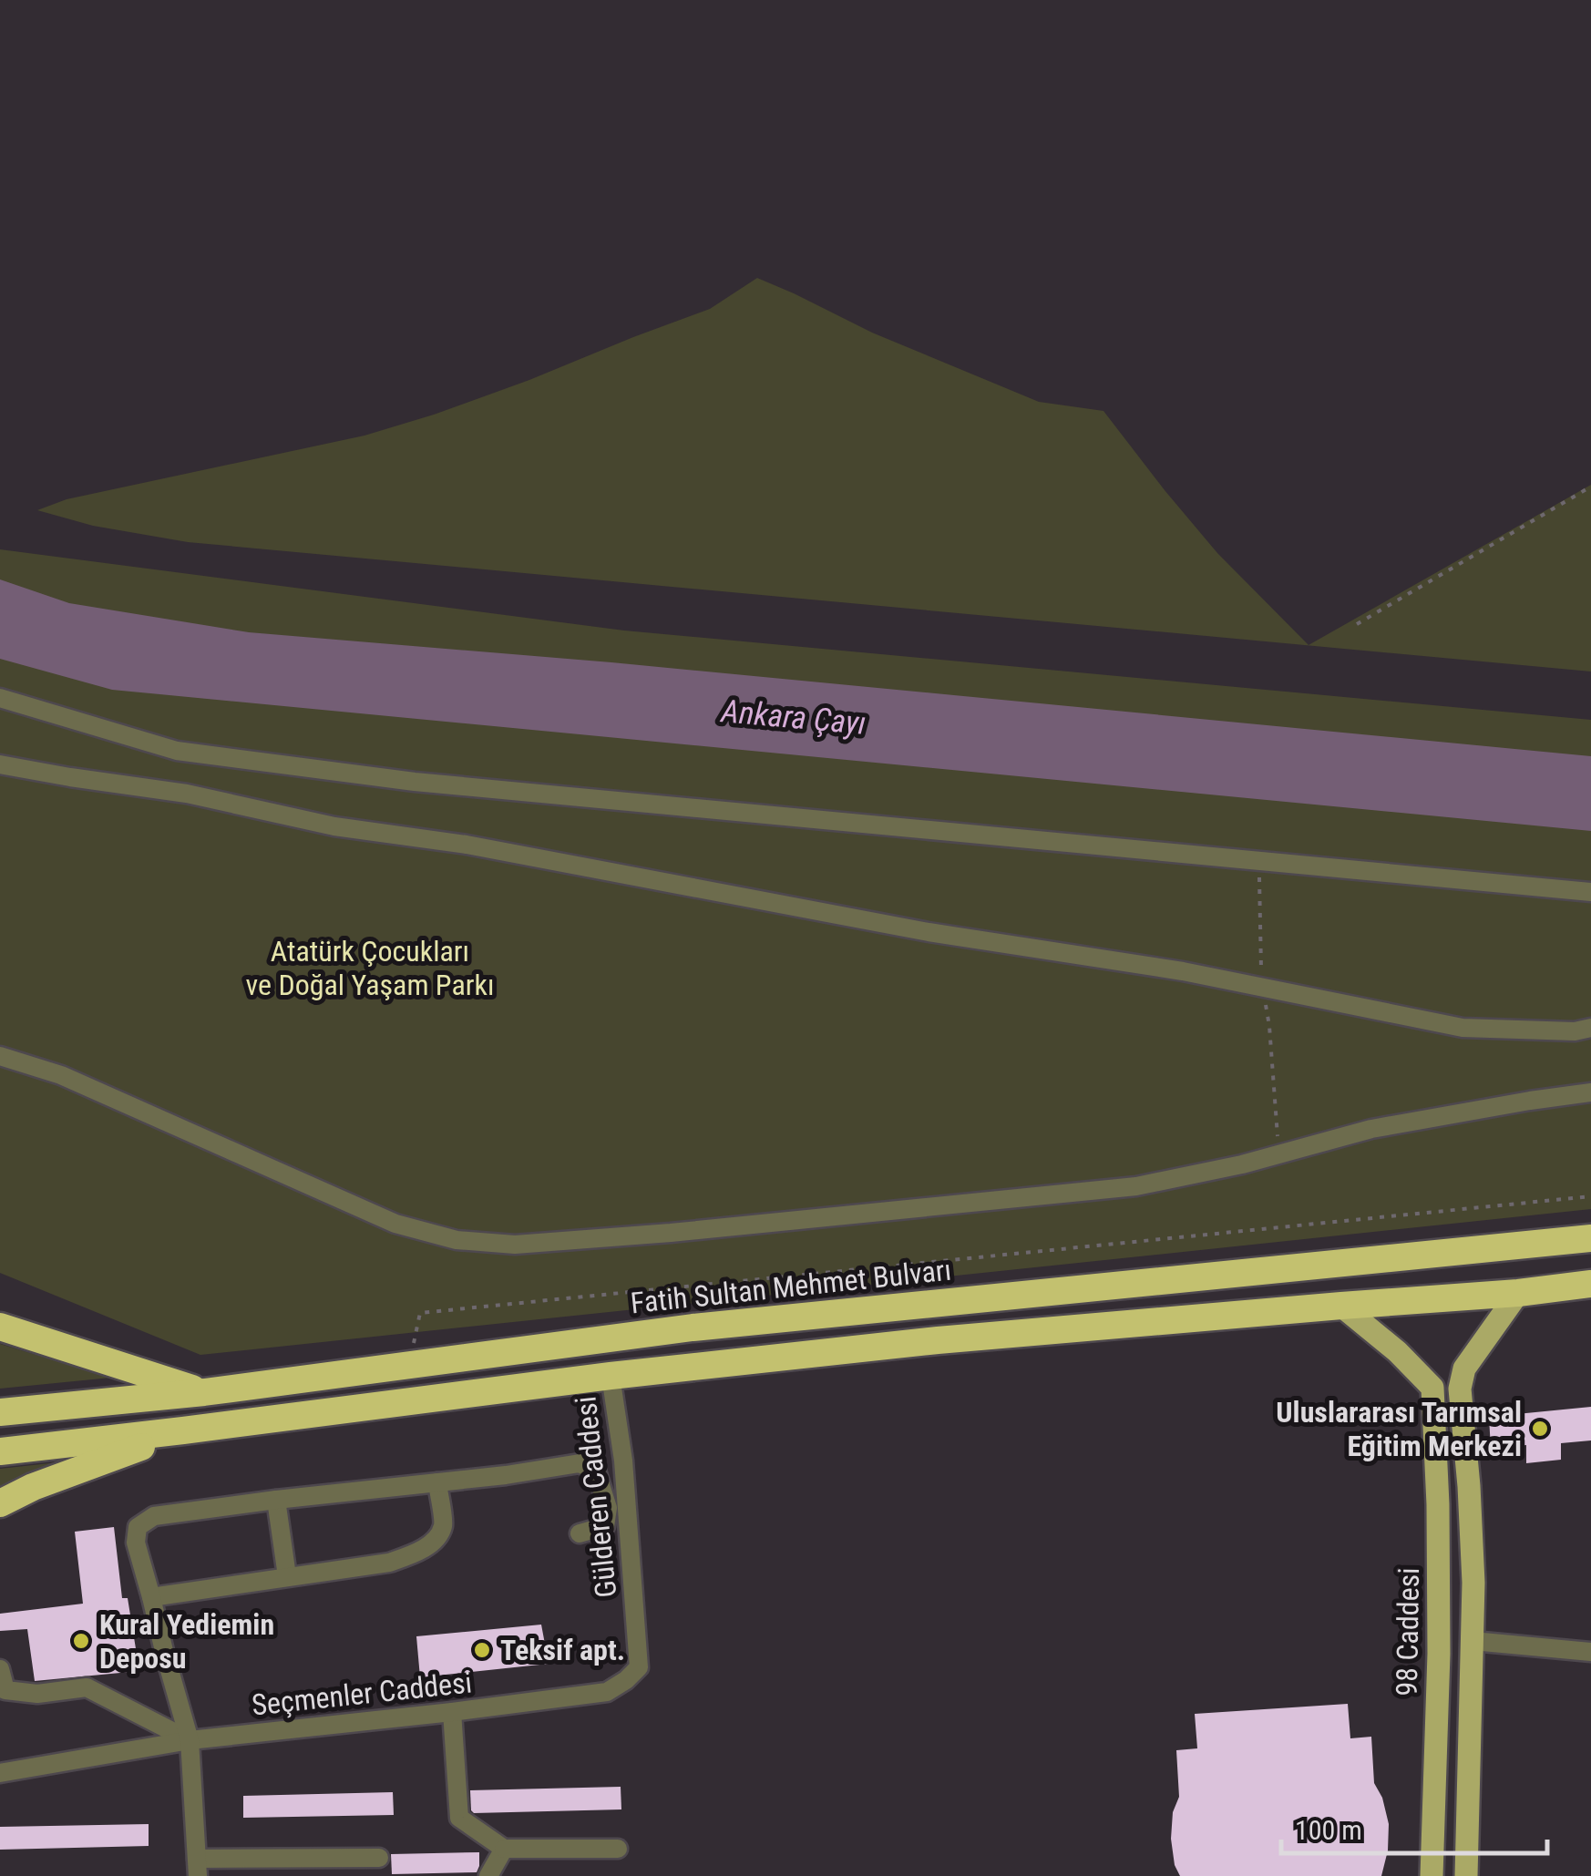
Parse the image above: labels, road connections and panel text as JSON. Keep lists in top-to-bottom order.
{
  "streets": {
    "highway": ["Fatih Sultan Mehmet Bulvarı"],
    "main road": ["98 Caddesi"],
    "street": ["Gülderen Caddesi", "Seçmenler Caddesi"]
  },
  "crossings": [
    ["Gülderen Caddesi", "Seçmenler Caddesi"]
  ],
  "water": ["Ankara Çayı"],
  "parks": ["Atatürk Çocukları ve Doğal Yaşam Parkı"],
  "places": ["Uluslararası Tarımsal Eğitim Merkezi", "Kural Yediemin Deposu", "Teksif apt."],
  "scale_bar": "100 m"
}
